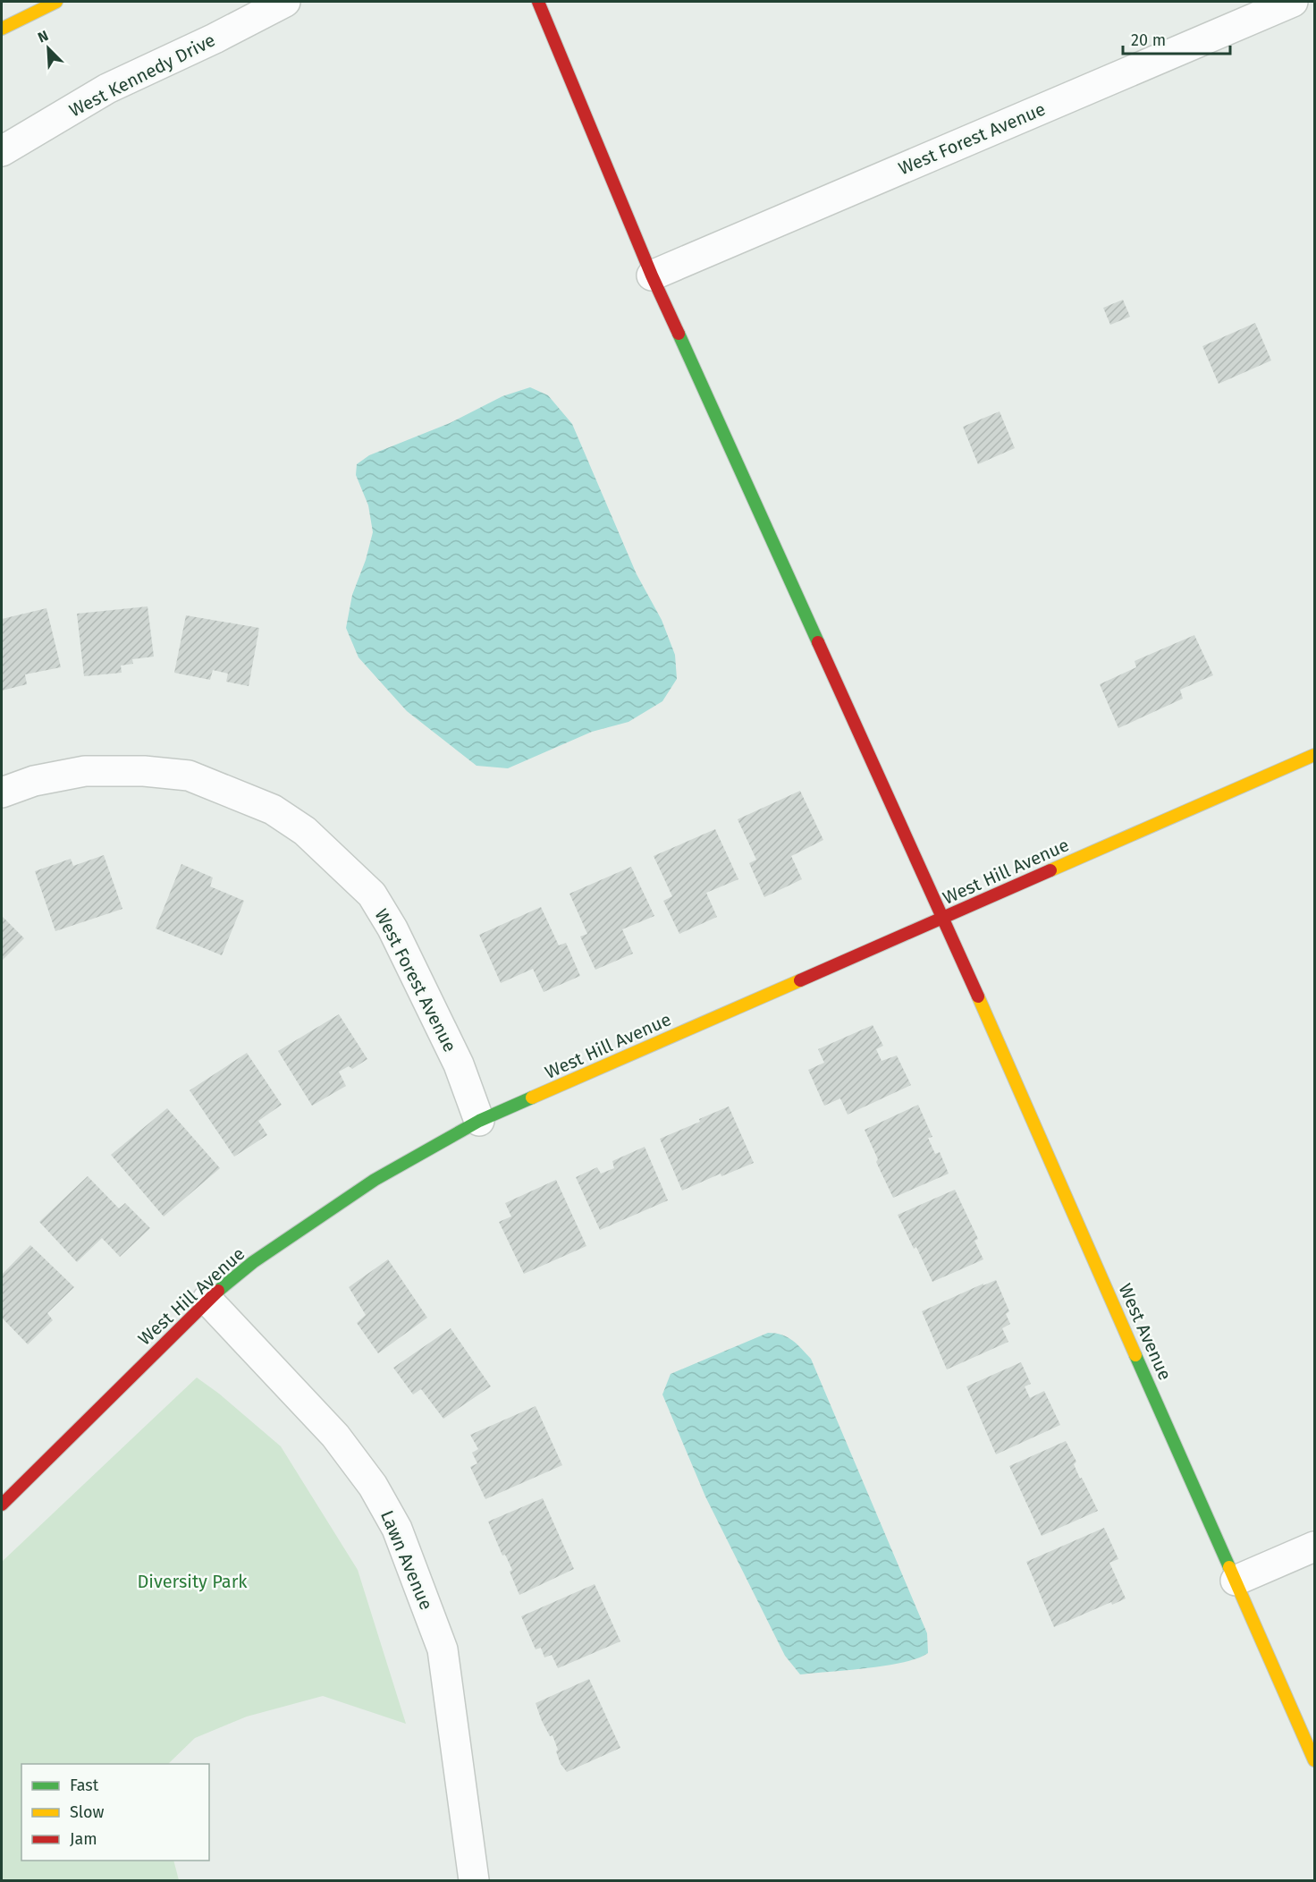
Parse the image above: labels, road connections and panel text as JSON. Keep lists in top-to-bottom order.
{
  "streets": {
    "street": [
      "West Kennedy Drive",
      "West Forest Avenue",
      "West Hill Avenue",
      "West Avenue",
      "Lawn Avenue"
    ]
  },
  "crossings": [
    ["West Forest Avenue", "West Hill Avenue"],
    ["West Forest Avenue", "West Avenue"],
    ["West Hill Avenue", "West Avenue"],
    ["West Hill Avenue", "Lawn Avenue"]
  ],
  "parks": ["Diversity Park"],
  "legend": ["Fast", "Slow", "Jam"],
  "scale_bar": "20 m",
  "north": "top left"
}
